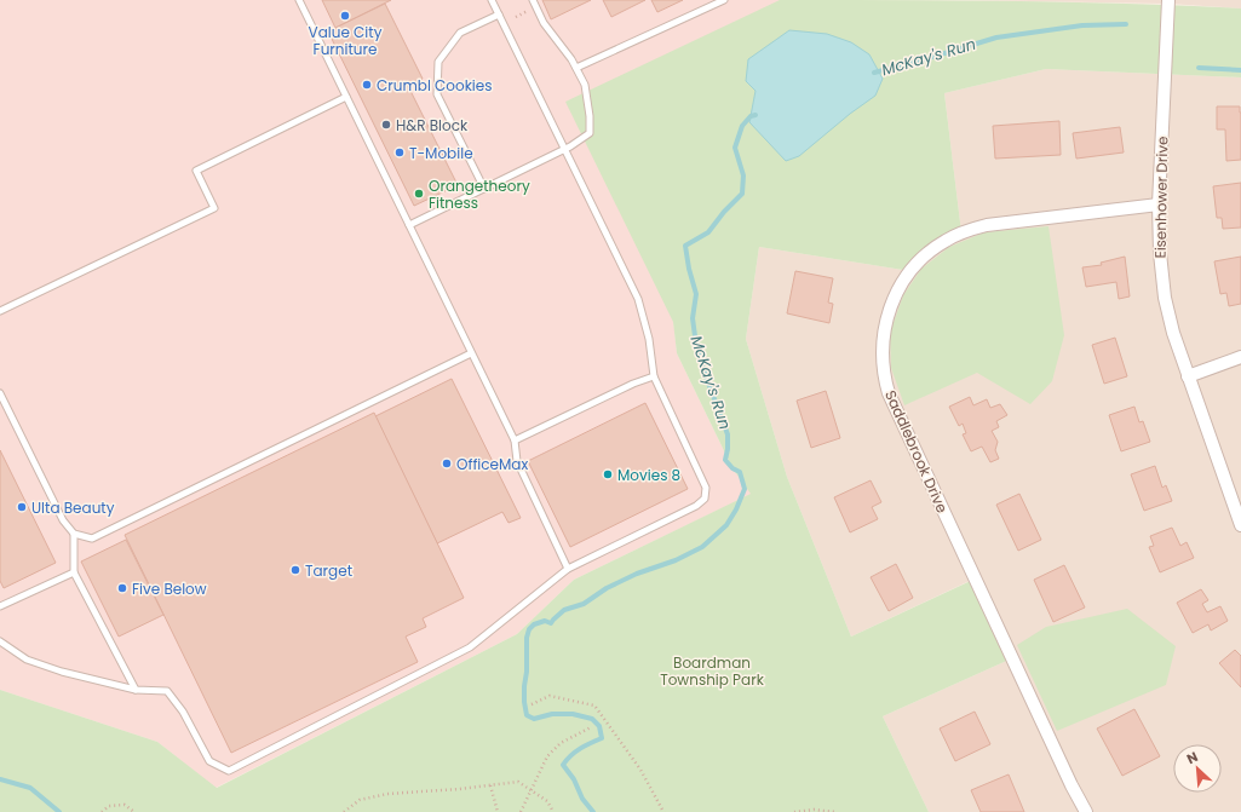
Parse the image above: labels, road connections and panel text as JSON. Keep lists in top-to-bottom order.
{
  "streets": {
    "street": ["Eisenhower Drive", "Saddlebrook Drive"]
  },
  "crossings": [
    ["Eisenhower Drive", "Saddlebrook Drive"]
  ],
  "water": ["McKay's Run"],
  "parks": ["Boardman Township Park"],
  "places": [
    "Value City Furniture",
    "Crumbl Cookies",
    "H&R Block",
    "T-Mobile",
    "Orangetheory Fitness",
    "OfficeMax",
    "Movies 8",
    "Ulta Beauty",
    "Target",
    "Five Below"
  ],
  "north": "top left"
}
